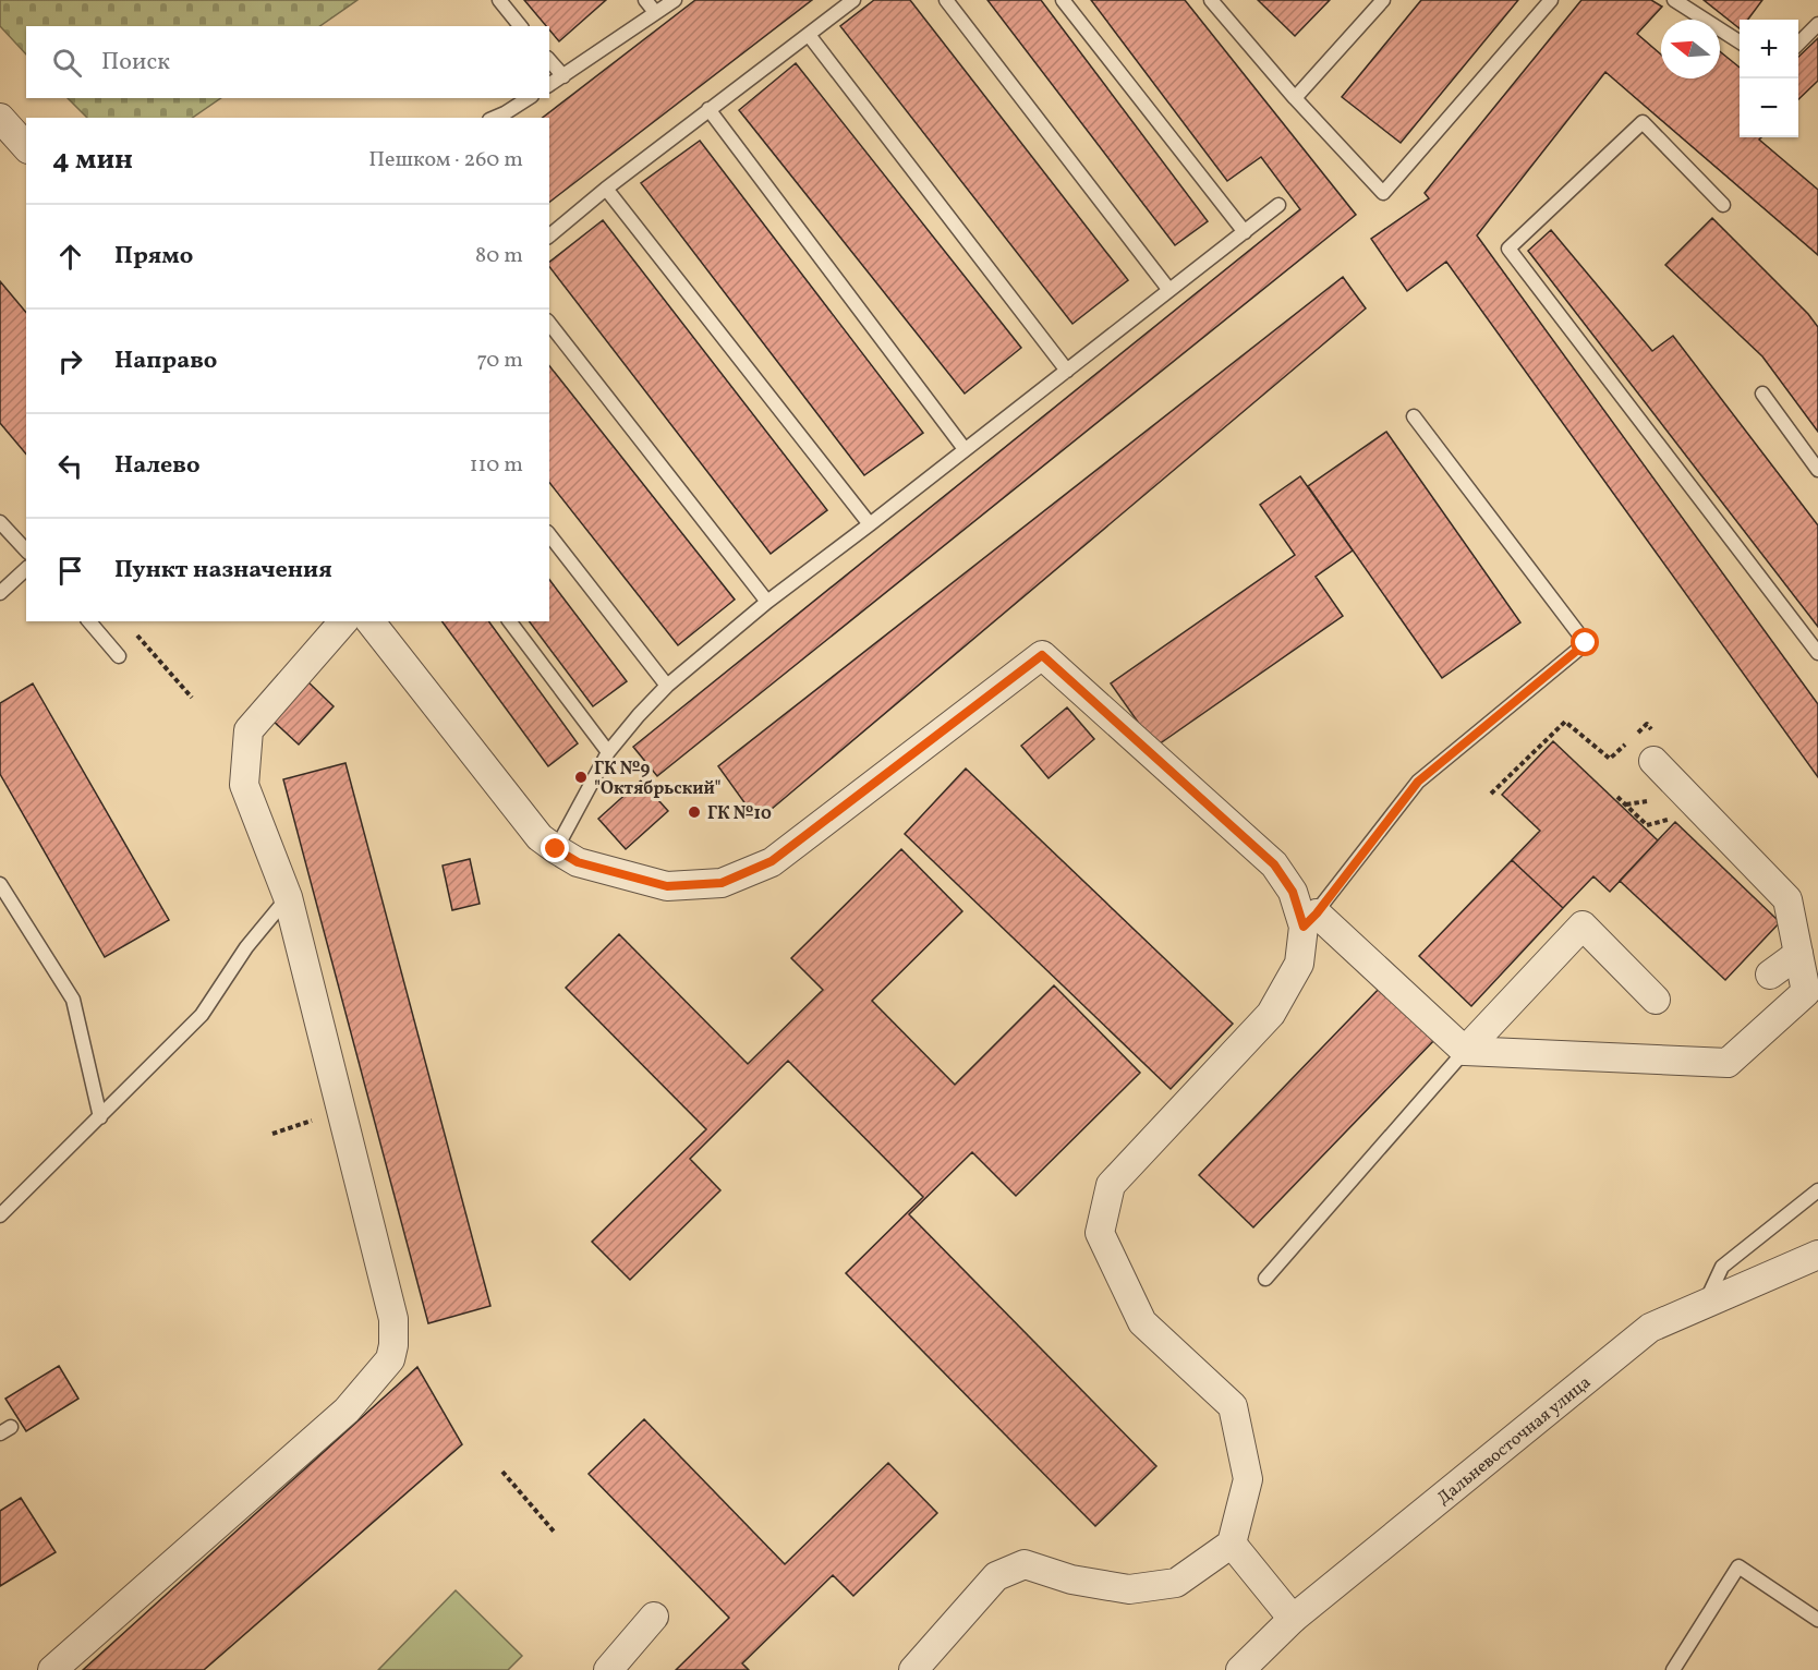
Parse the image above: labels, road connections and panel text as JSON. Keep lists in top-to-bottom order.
{
  "streets": {
    "street": ["Дальневосточная улица"]
  },
  "places": ["ГК №9 \"Октябрьский\"", "ГК №10"],
  "north": "left",
  "page": {
    "map_buttons": ["+", "−"],
    "search": "Поиск",
    "heading": ["4 мин", "Пешком · 260 m"],
    "list": [
      ["Прямо", "80 m"],
      ["Направо", "70 m"],
      ["Налево", "110 m"],
      "Пункт назначения"
    ]
  }
}
